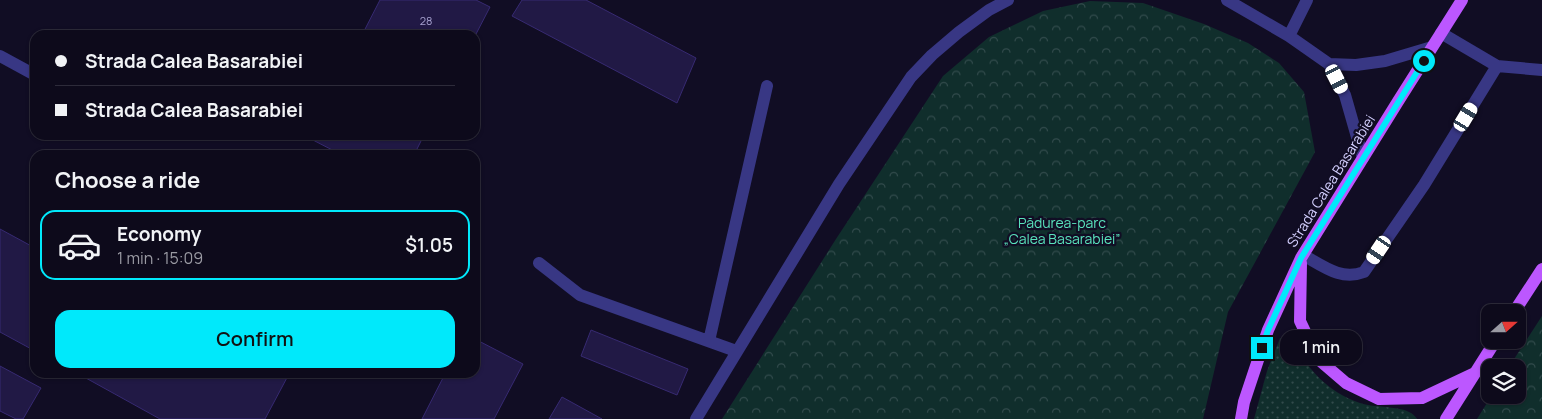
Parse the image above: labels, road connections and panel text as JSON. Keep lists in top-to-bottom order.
{
  "streets": {
    "main road": ["Strada Calea Basarabiei"]
  },
  "parks": ["Pădurea-parc „Calea Basarabiei”"],
  "house_numbers": ["28"],
  "north": "right",
  "page": {
    "banner": ["Strada Calea Basarabiei", "Strada Calea Basarabiei"],
    "heading": "Choose a ride",
    "list": [
      {
        "name": "Economy",
        "note": "1 min · 15:09",
        "value": "$1.05"
      }
    ],
    "buttons": "Confirm",
    "bubble": "1 min"
  }
}
